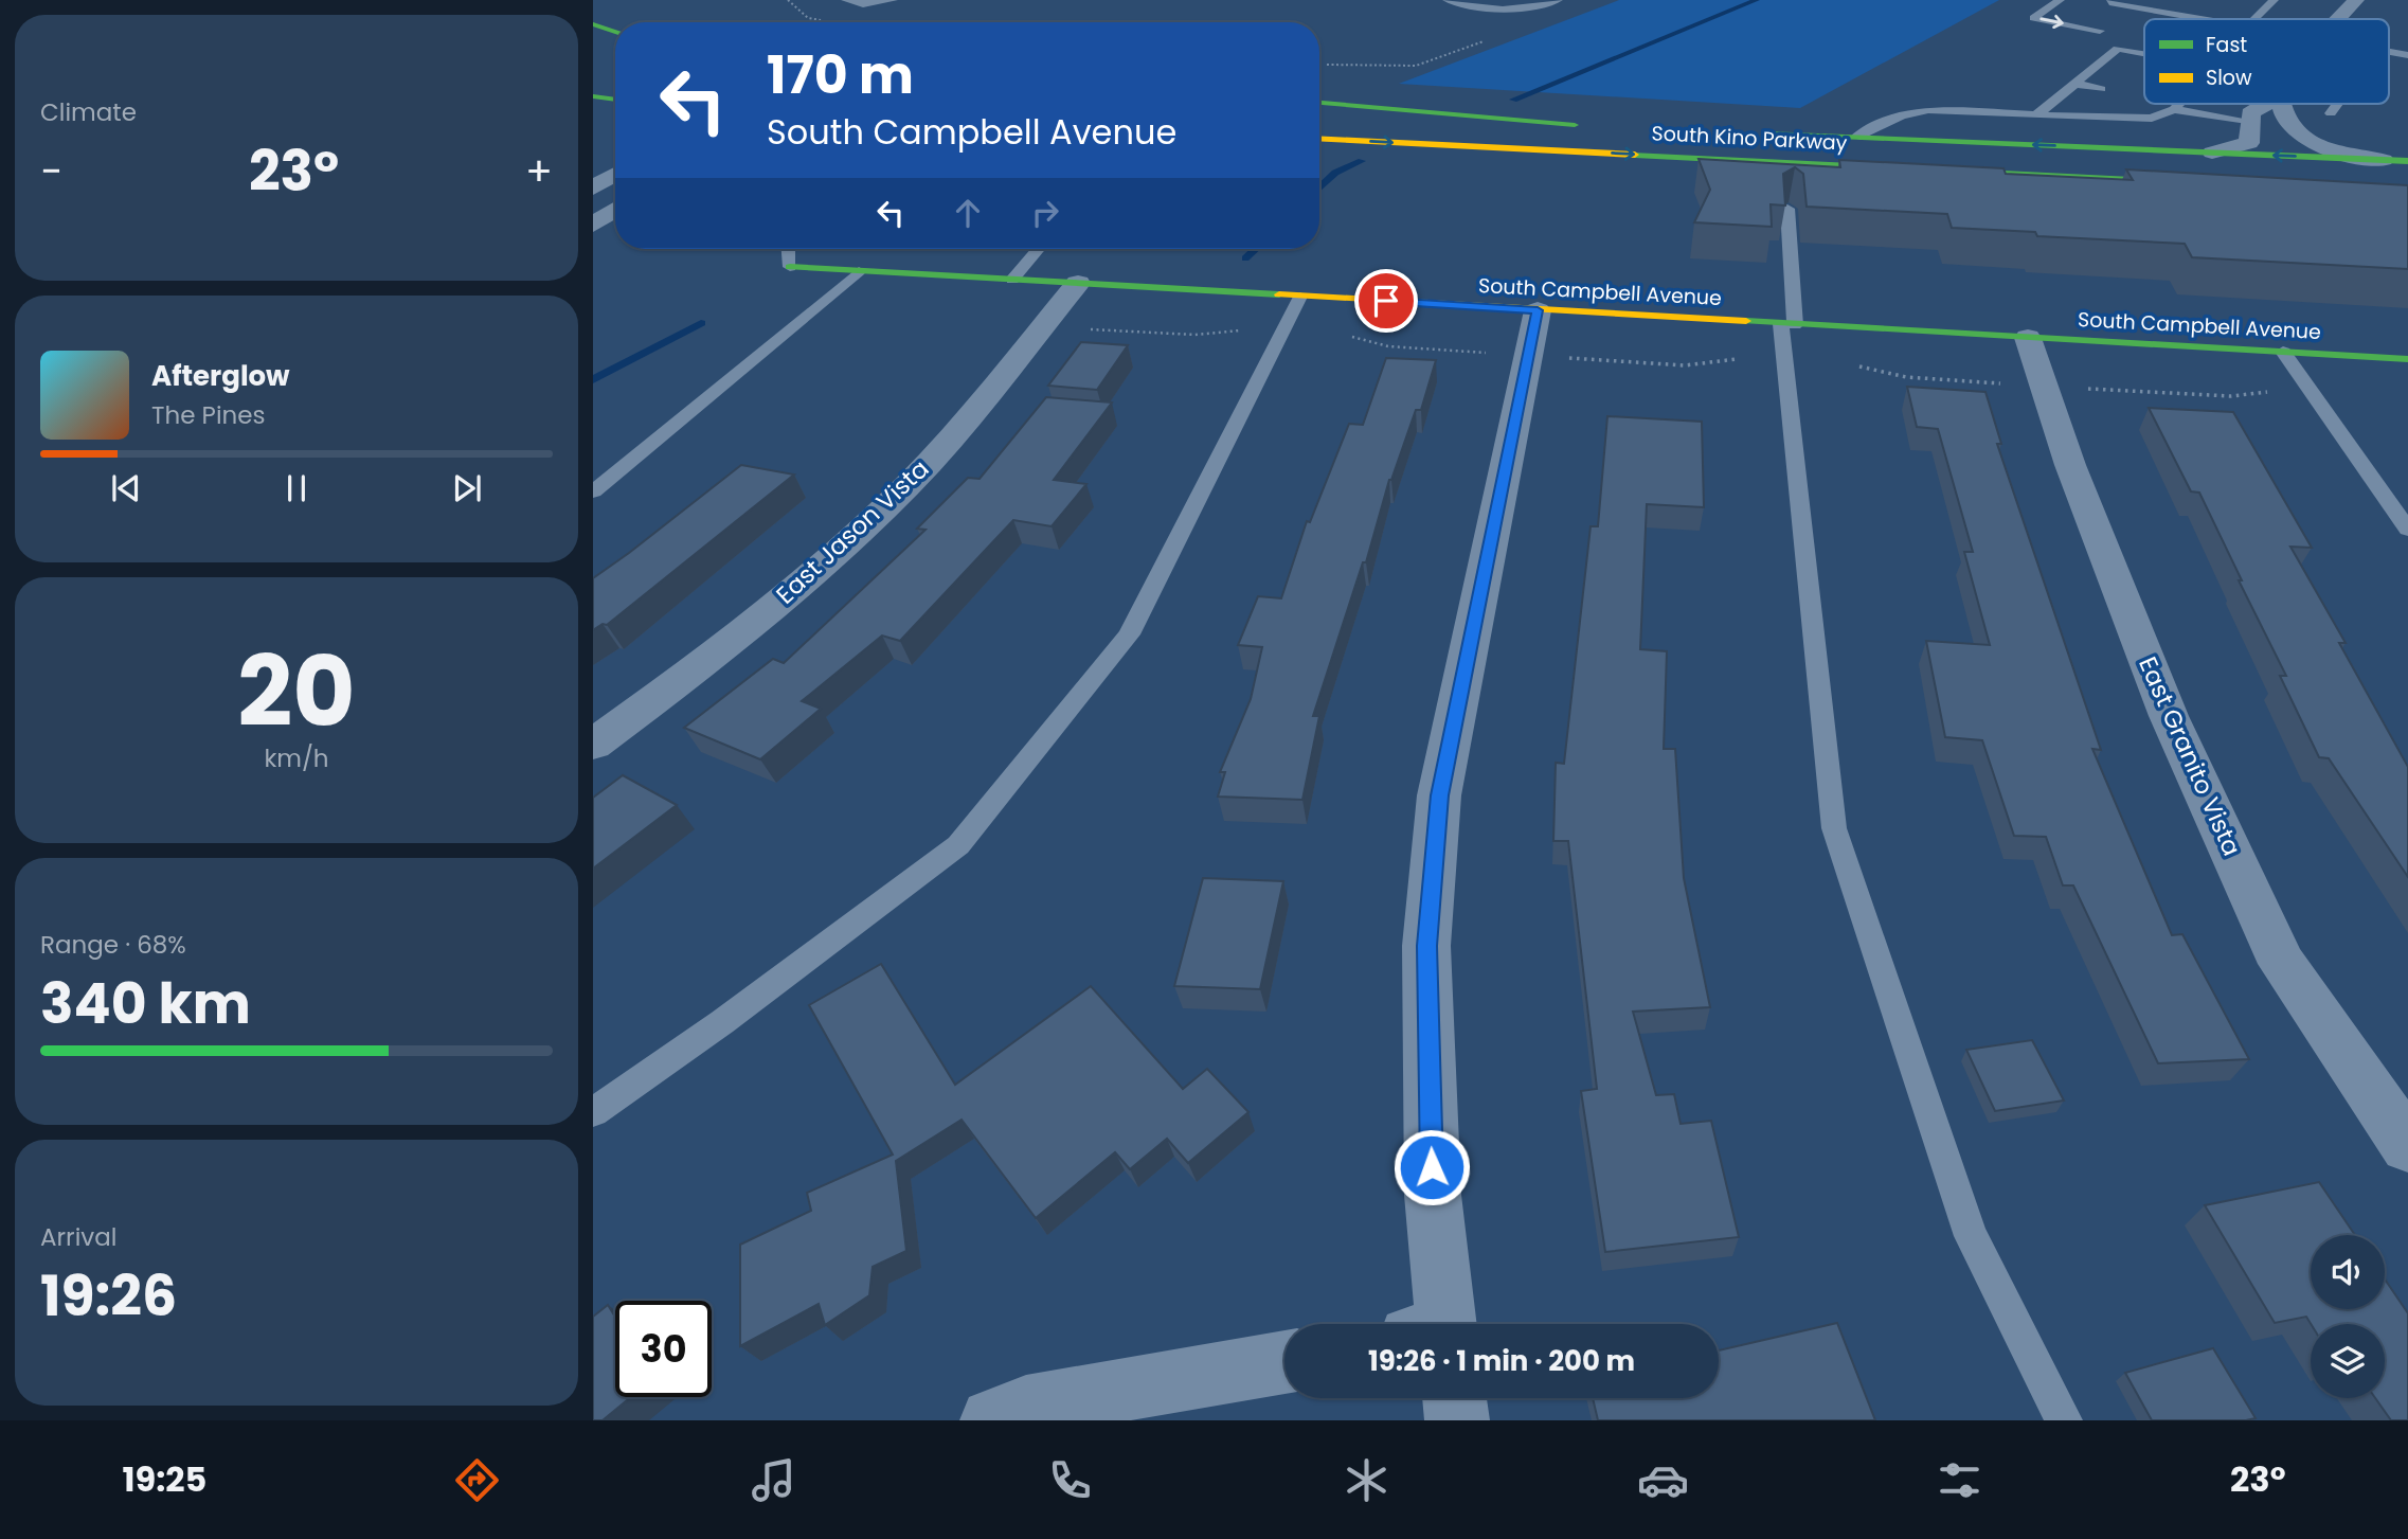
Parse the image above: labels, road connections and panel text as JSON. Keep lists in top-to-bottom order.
{
  "streets": {
    "main road": ["South Kino Parkway", "South Campbell Avenue"],
    "street": ["East Jason Vista", "East Granito Vista"]
  },
  "crossings": [
    ["South Campbell Avenue", "East Jason Vista"],
    ["South Campbell Avenue", "East Granito Vista"]
  ],
  "legend": ["Fast", "Slow"],
  "page": {
    "tile": [
      "Climate",
      ["20", "km/h"],
      ["Range · 68%", "340 km"],
      ["Arrival", "19:26"]
    ],
    "turn": ["170 m", "South Campbell Avenue"],
    "heat": ["−", "23°", "+"],
    "song": ["Afterglow", "The Pines"],
    "limit": "30",
    "trip": "19:26 · 1 min · 200 m",
    "tabs": ["19:25", "23°"]
  }
}
